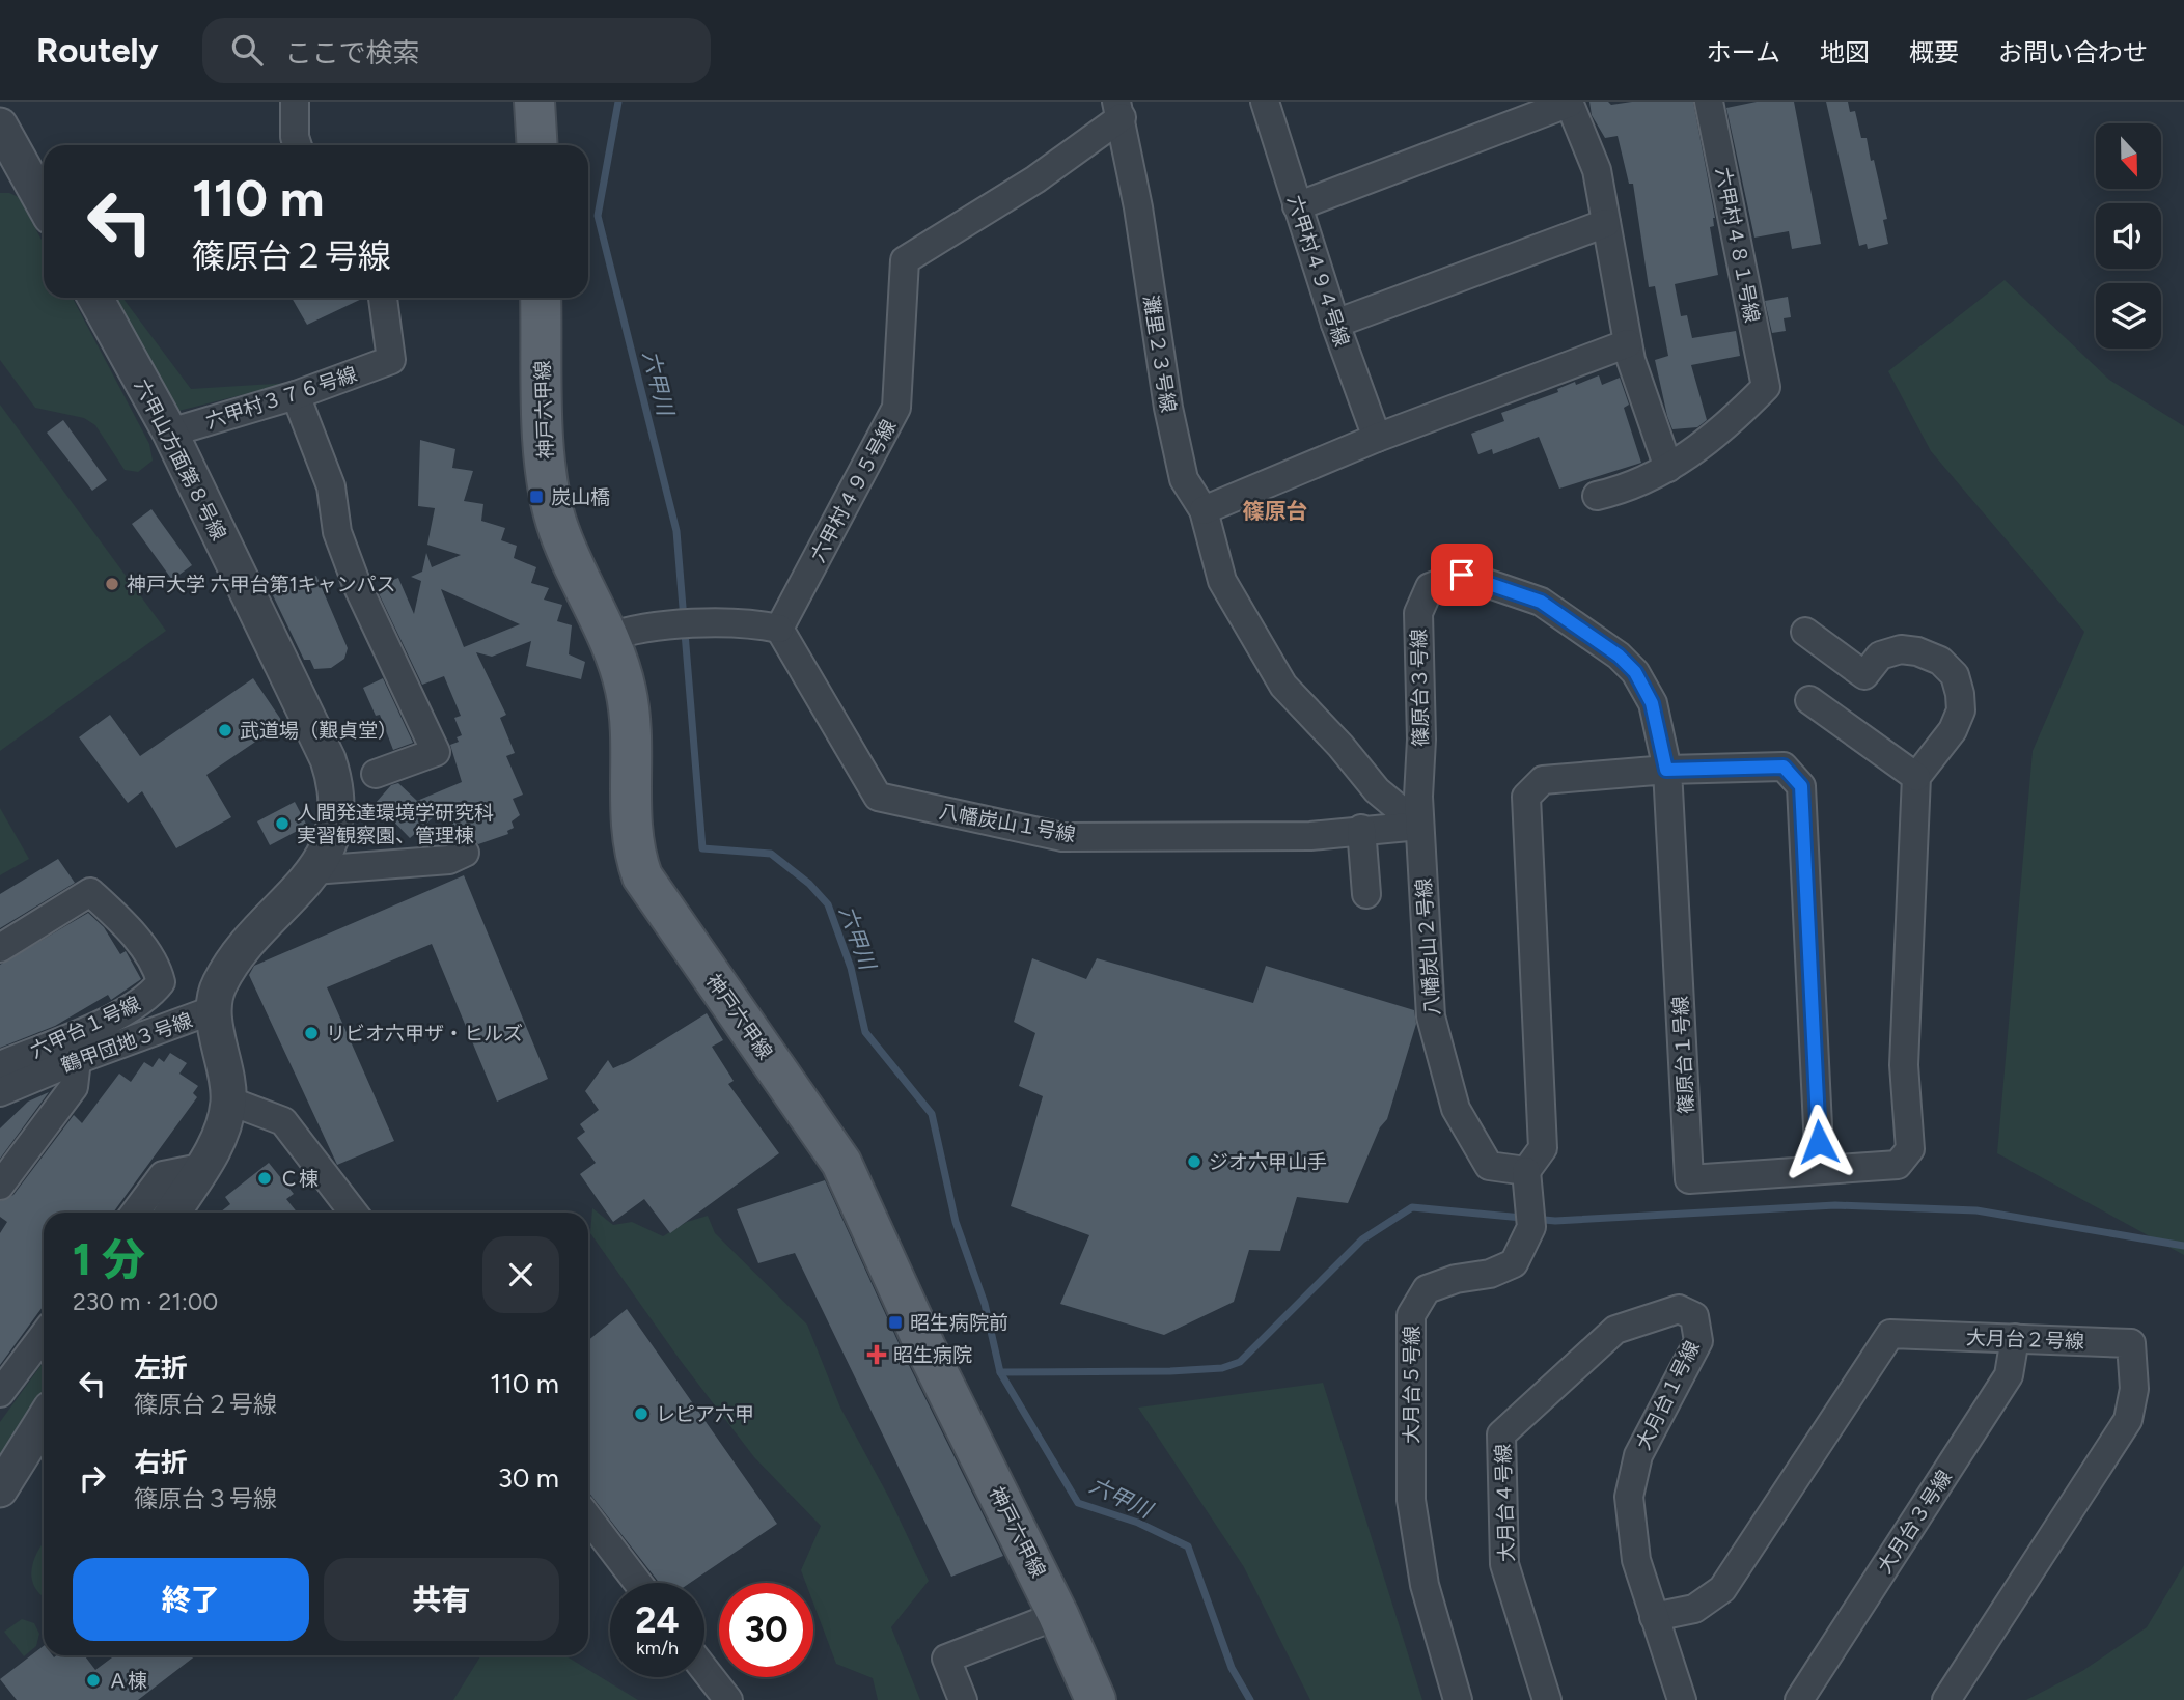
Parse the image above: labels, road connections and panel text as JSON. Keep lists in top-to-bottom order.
{
  "streets": {
    "main road": ["神戸六甲線"],
    "street": [
      "六甲村４８１号線",
      "六甲村４９４号線",
      "灘里２３号線",
      "六甲村３７６号線",
      "六甲山方面第８号線",
      "六甲村４９５号線",
      "篠原台３号線",
      "八幡炭山１号線",
      "八幡炭山２号線",
      "六甲台１号線",
      "鶴甲団地３号線",
      "篠原台１号線",
      "大月台２号線",
      "大月台５号線",
      "大月台１号線",
      "大月台４号線",
      "大月台３号線"
    ]
  },
  "crossings": [
    ["灘里２３号線", "六甲村４９５号線"],
    ["灘里２３号線", "篠原台３号線"],
    ["灘里２３号線", "八幡炭山１号線"],
    ["灘里２３号線", "八幡炭山２号線"],
    ["六甲村３７６号線", "六甲山方面第８号線"],
    ["六甲山方面第８号線", "鶴甲団地３号線"],
    ["六甲村４９５号線", "八幡炭山１号線"],
    ["篠原台３号線", "八幡炭山１号線"],
    ["篠原台３号線", "八幡炭山２号線"],
    ["篠原台３号線", "篠原台１号線"],
    ["八幡炭山１号線", "八幡炭山２号線"],
    ["八幡炭山２号線", "大月台５号線"],
    ["大月台２号線", "大月台１号線"],
    ["大月台２号線", "大月台３号線"],
    ["大月台１号線", "大月台４号線"]
  ],
  "districts": ["篠原台"],
  "water": ["六甲川"],
  "places": {
    "transit": ["炭山橋", "昭生病院前"],
    "other": [
      "神戸大学 六甲台第1キャンパス",
      "武道場（艱貞堂）",
      "人間発達環境学研究科 実習観察園、管理棟",
      "リビオ六甲ザ・ヒルズ",
      "ジオ六甲山手",
      "Ｃ棟",
      "レピア六甲",
      "Ａ棟"
    ],
    "health": ["昭生病院"]
  },
  "north": "bottom",
  "page": {
    "header": "Routely",
    "search": "ここで検索",
    "nav": [
      "ホーム",
      "地図",
      "概要",
      "お問い合わせ"
    ],
    "turn": ["110 m", "篠原台２号線"],
    "heading": ["1 分", "230 m · 21:00"],
    "list": [
      {
        "name": "左折",
        "note": "篠原台２号線",
        "value": "110 m"
      },
      {
        "name": "右折",
        "note": "篠原台３号線",
        "value": "30 m"
      }
    ],
    "buttons": ["終了", "共有"],
    "speed": "24 km/h",
    "limit": "30"
  }
}
